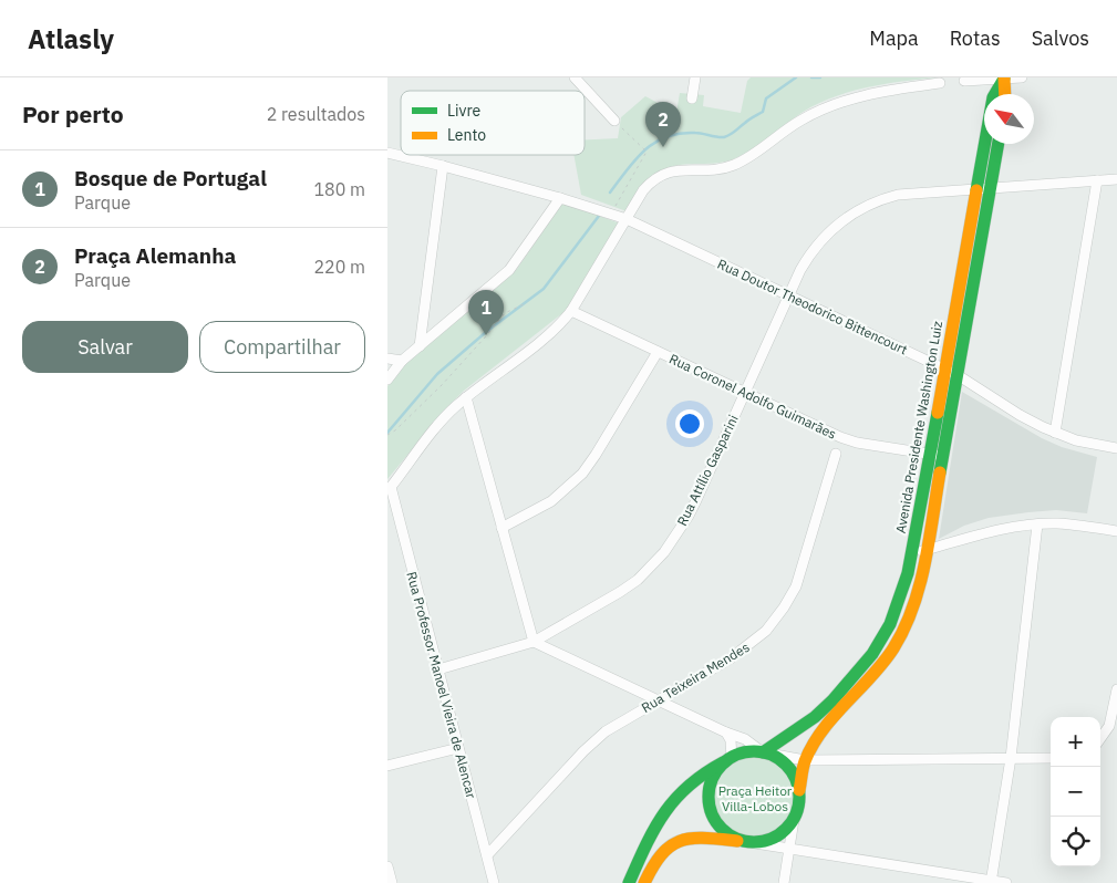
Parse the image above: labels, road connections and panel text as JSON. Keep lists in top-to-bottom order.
{
  "streets": {
    "street": [
      "Rua Doutor Theodorico Bittencourt",
      "Rua Coronel Adolfo Guimarães",
      "Avenida Presidente Washington Luiz",
      "Rua Attílio Gasparini",
      "Rua Teixeira Mendes",
      "Rua Professor Manoel Vieira de Alencar"
    ]
  },
  "crossings": [
    ["Rua Doutor Theodorico Bittencourt", "Avenida Presidente Washington Luiz"],
    ["Rua Doutor Theodorico Bittencourt", "Rua Attílio Gasparini"],
    ["Rua Coronel Adolfo Guimarães", "Avenida Presidente Washington Luiz"],
    ["Rua Coronel Adolfo Guimarães", "Rua Attílio Gasparini"],
    ["Avenida Presidente Washington Luiz", "Rua Attílio Gasparini"],
    ["Rua Attílio Gasparini", "Rua Professor Manoel Vieira de Alencar"],
    ["Rua Teixeira Mendes", "Rua Professor Manoel Vieira de Alencar"]
  ],
  "parks": ["Praça Heitor Villa-Lobos"],
  "legend": ["Livre", "Lento"],
  "north": "top left",
  "page": {
    "header": "Atlasly",
    "nav": ["Mapa", "Rotas", "Salvos"],
    "heading": ["Por perto", "2 resultados"],
    "pins": ["2", "1"],
    "list": [
      {
        "mark": "1",
        "name": "Bosque de Portugal",
        "note": "Parque",
        "value": "180 m"
      },
      {
        "mark": "2",
        "name": "Praça Alemanha",
        "note": "Parque",
        "value": "220 m"
      }
    ],
    "buttons": ["Salvar", "Compartilhar"],
    "map_buttons": ["+", "−"]
  }
}
